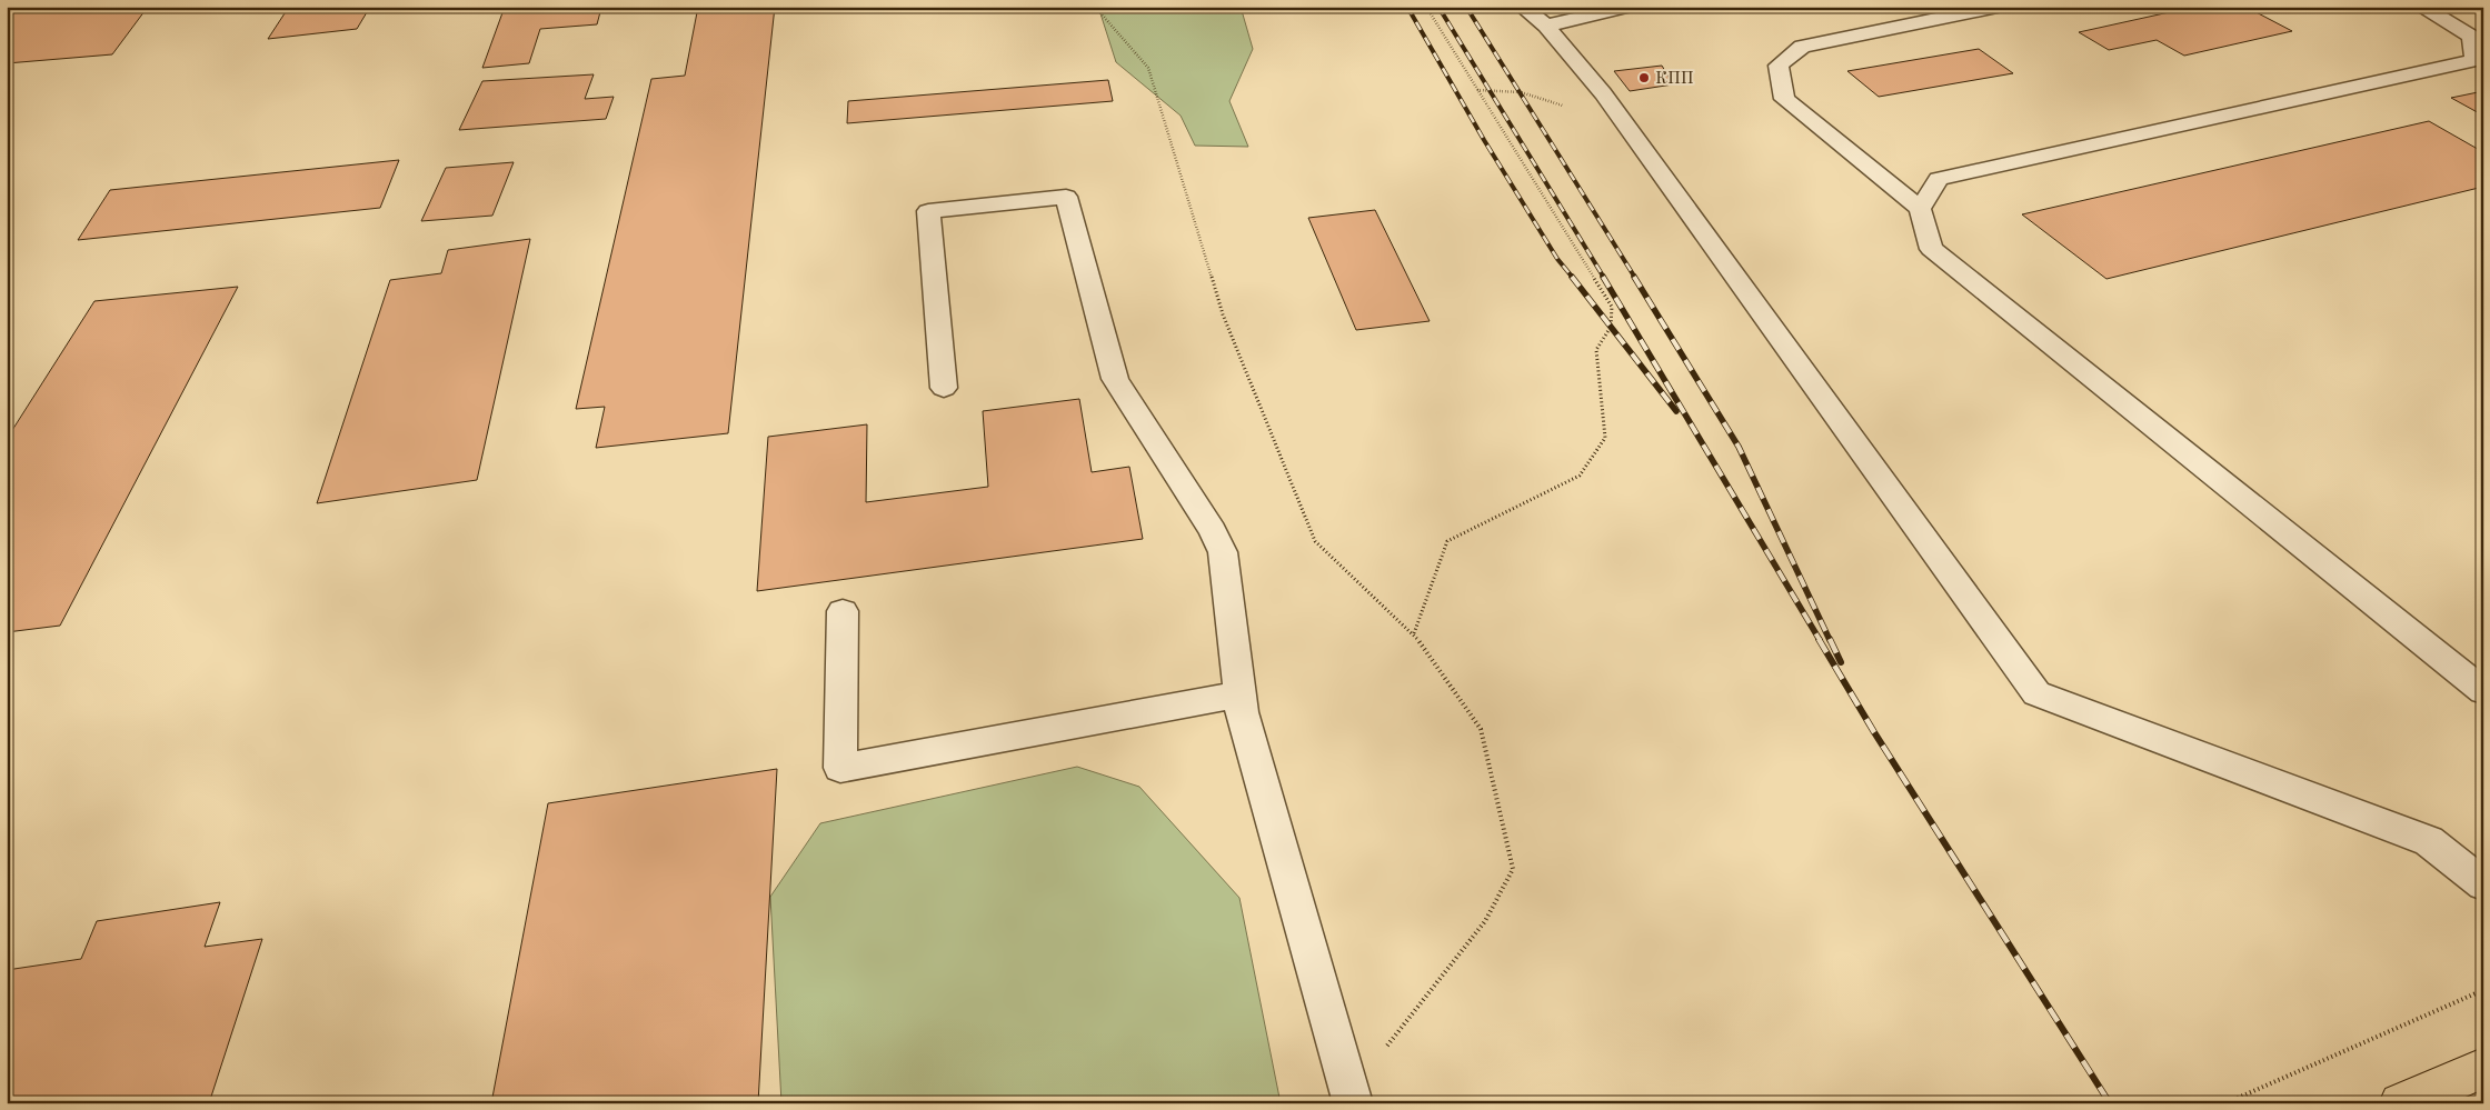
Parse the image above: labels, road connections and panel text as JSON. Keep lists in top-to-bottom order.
{
  "places": ["КПП"]
}
